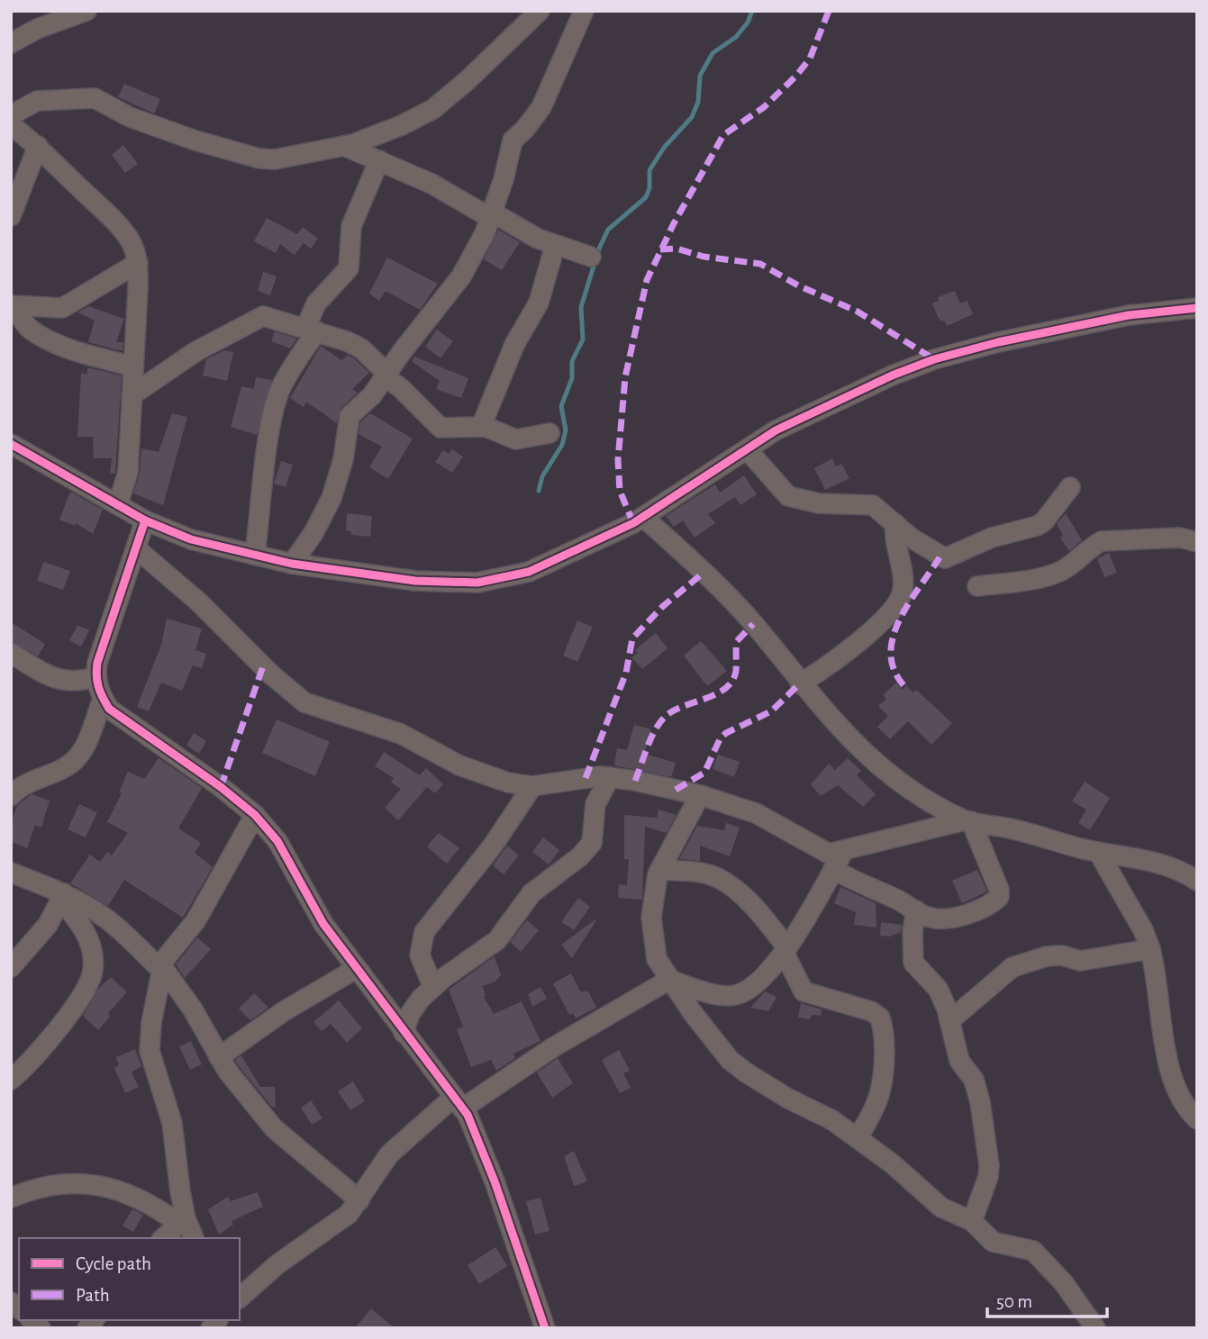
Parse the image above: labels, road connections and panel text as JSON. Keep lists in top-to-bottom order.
{
  "legend": ["Cycle path", "Path"],
  "scale_bar": "50 m"
}
